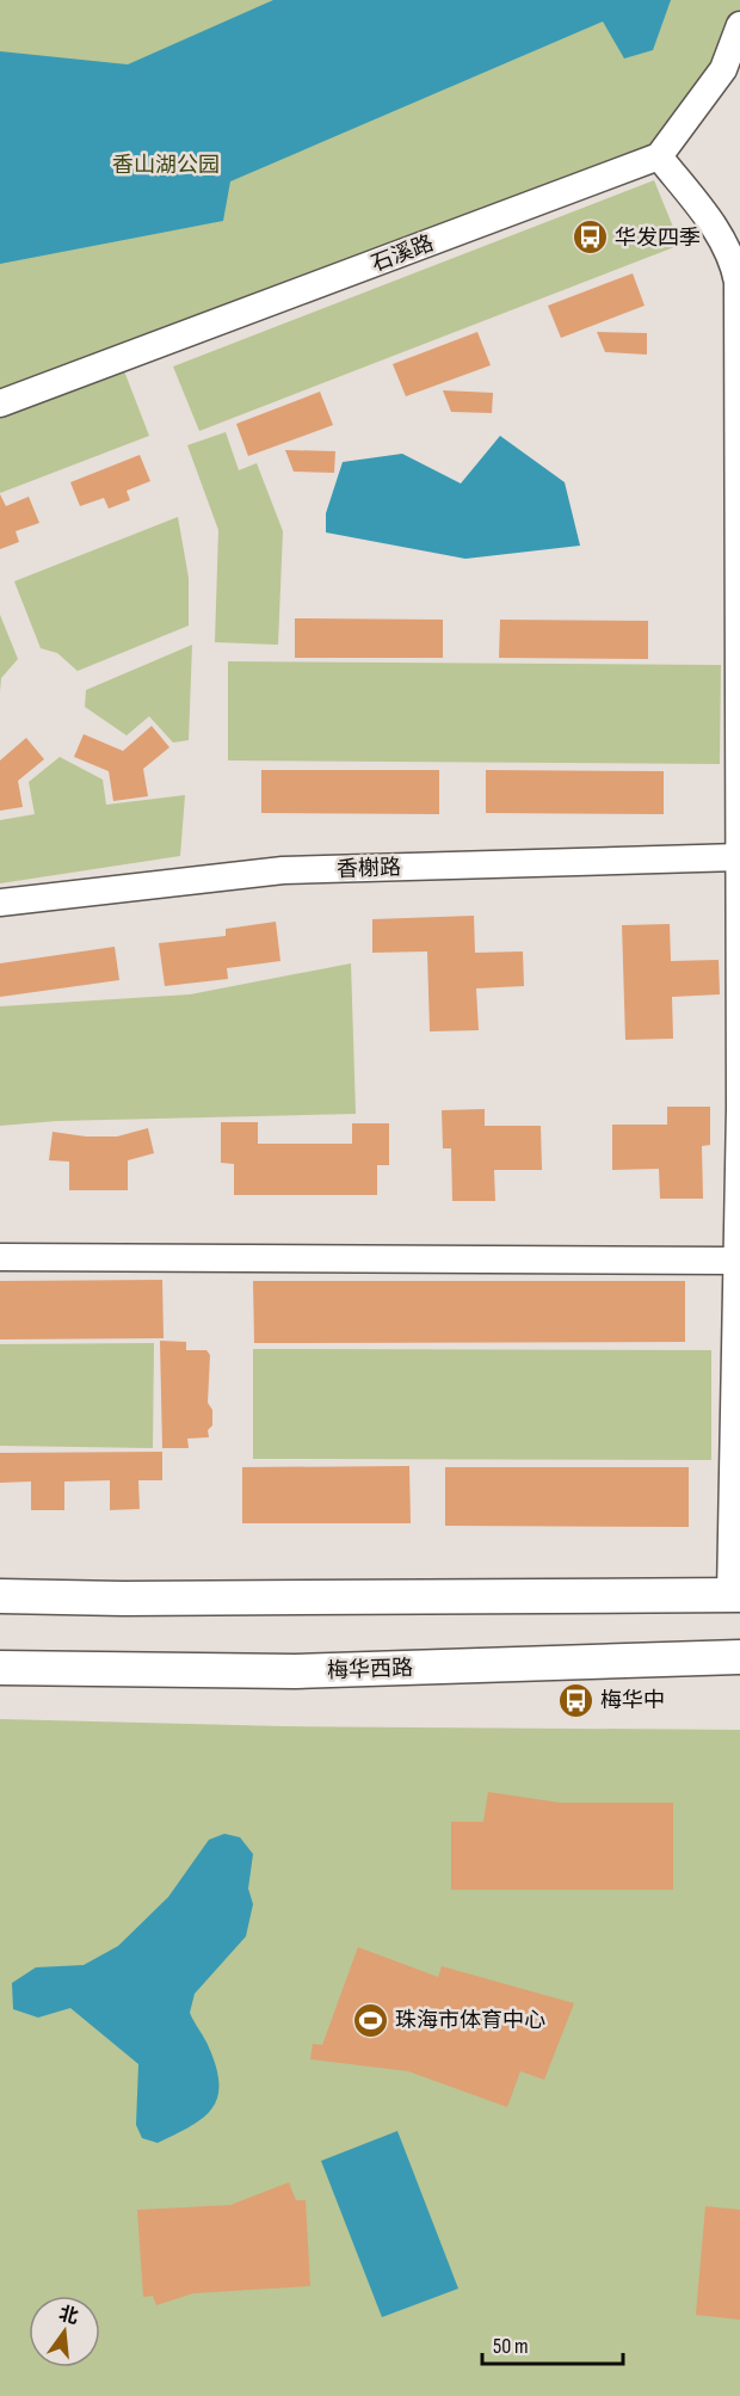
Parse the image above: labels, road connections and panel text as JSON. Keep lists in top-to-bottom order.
{
  "streets": {
    "main road": ["梅华西路"],
    "street": ["石溪路", "香榭路"]
  },
  "parks": ["香山湖公园"],
  "places": {
    "bus stop": ["华发四季", "梅华中"],
    "sports": ["珠海市体育中心"]
  },
  "scale_bar": "50 m",
  "north": "top"
}
